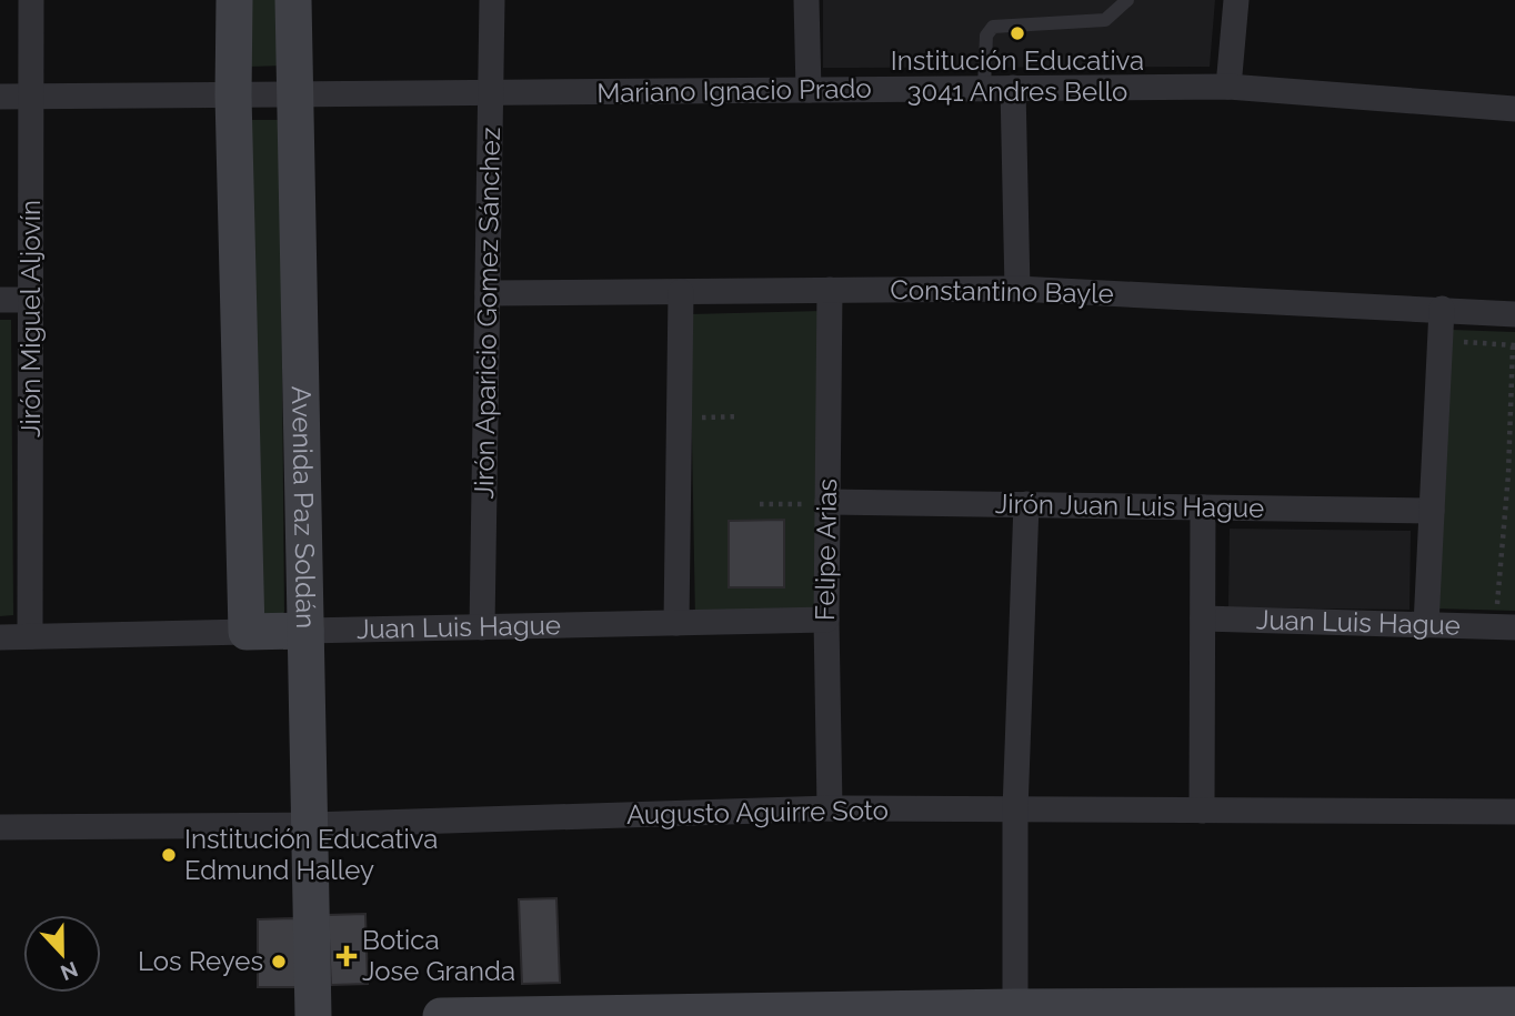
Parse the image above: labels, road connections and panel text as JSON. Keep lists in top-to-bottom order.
{
  "streets": {
    "street": [
      "Mariano Ignacio Prado",
      "Constantino Bayle",
      "Jirón Aparicio Gomez Sánchez",
      "Jirón Miguel Aljovín",
      "Jirón Juan Luis Hague",
      "Avenida Paz Soldán",
      "Felipe Arias",
      "Juan Luis Hague",
      "Augusto Aguirre Soto"
    ]
  },
  "crossings": [
    ["Mariano Ignacio Prado", "Jirón Aparicio Gomez Sánchez"],
    ["Mariano Ignacio Prado", "Jirón Miguel Aljovín"],
    ["Mariano Ignacio Prado", "Avenida Paz Soldán"],
    ["Constantino Bayle", "Jirón Aparicio Gomez Sánchez"],
    ["Constantino Bayle", "Felipe Arias"],
    ["Jirón Aparicio Gomez Sánchez", "Juan Luis Hague"],
    ["Jirón Miguel Aljovín", "Juan Luis Hague"],
    ["Jirón Juan Luis Hague", "Felipe Arias"],
    ["Avenida Paz Soldán", "Juan Luis Hague"],
    ["Avenida Paz Soldán", "Augusto Aguirre Soto"],
    ["Felipe Arias", "Juan Luis Hague"],
    ["Felipe Arias", "Augusto Aguirre Soto"]
  ],
  "places": {
    "other": ["Institución Educativa 3041 Andres Bello", "Institución Educativa Edmund Halley", "Los Reyes"],
    "health": ["Botica Jose Granda"]
  },
  "north": "bottom"
}
